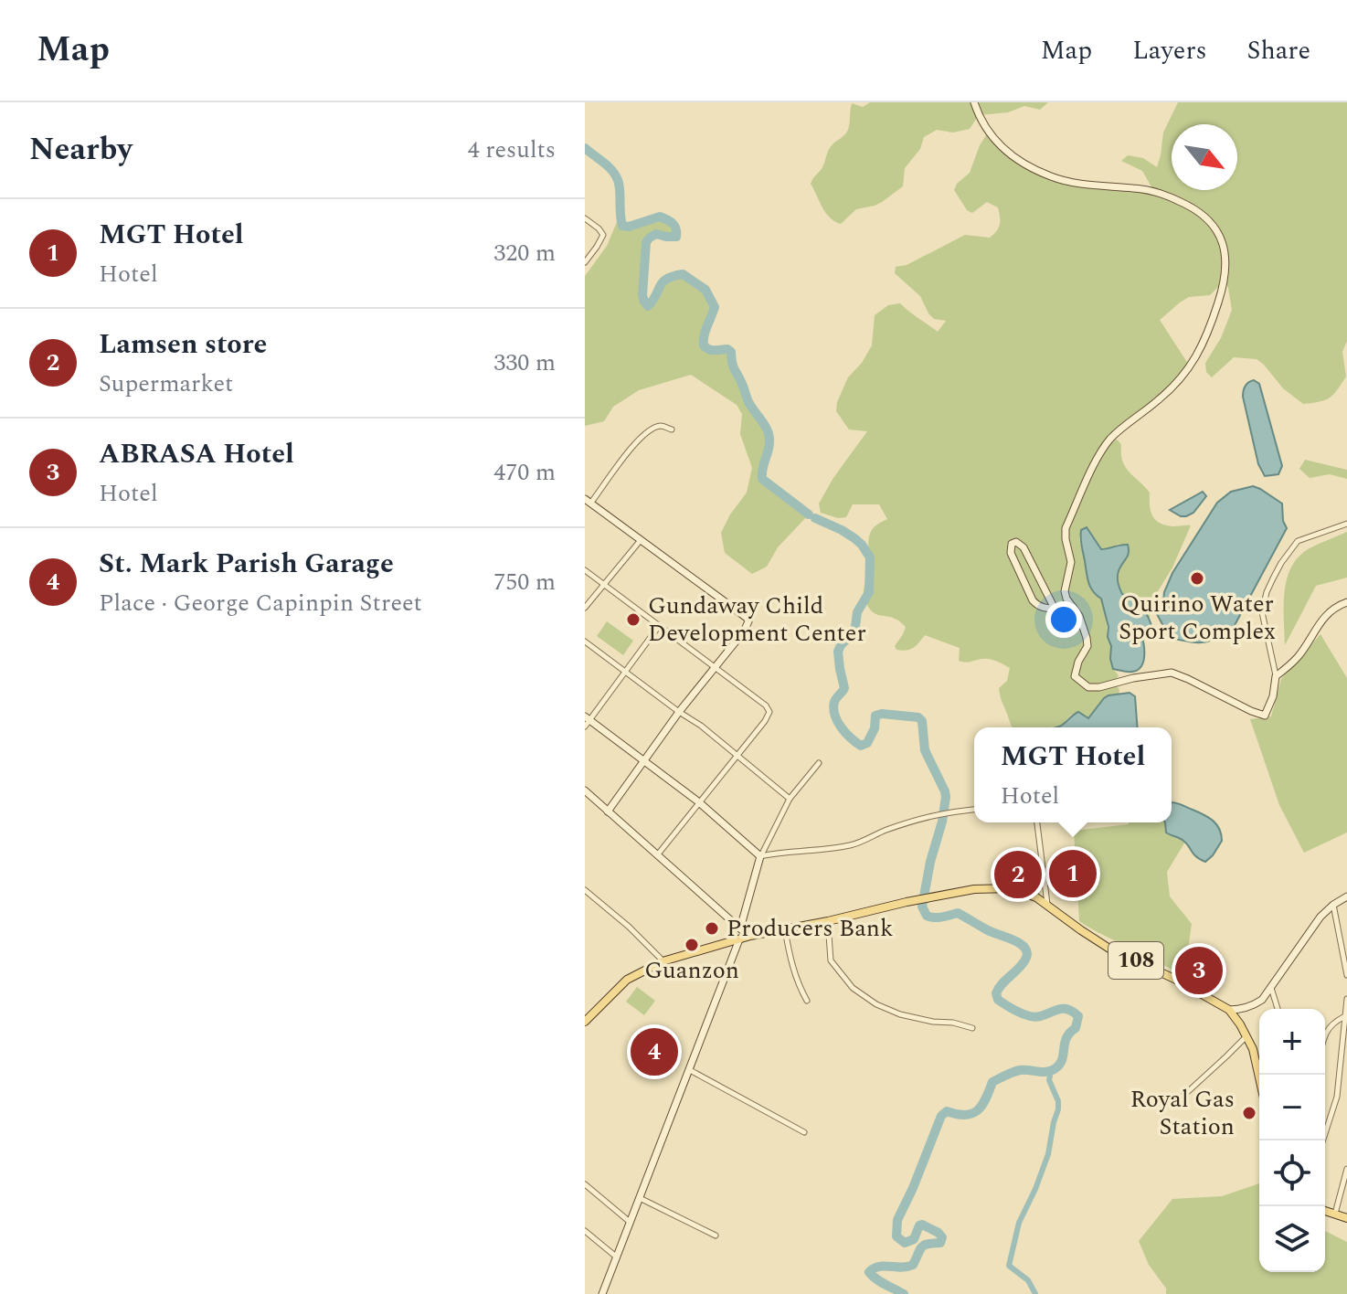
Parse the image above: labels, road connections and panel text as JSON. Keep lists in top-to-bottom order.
{
  "streets": {
    "main road": ["108"]
  },
  "places": [
    "Quirino Water Sport Complex",
    "Gundaway Child Development Center",
    "Producers Bank",
    "Guanzon",
    "Royal Gas Station"
  ],
  "north": "bottom right",
  "page": {
    "header": "Map",
    "nav": ["Map", "Layers", "Share"],
    "heading": ["Nearby", "4 results"],
    "list": [
      {
        "mark": "1",
        "name": "MGT Hotel",
        "note": "Hotel",
        "value": "320 m"
      },
      {
        "mark": "2",
        "name": "Lamsen store",
        "note": "Supermarket",
        "value": "330 m"
      },
      {
        "mark": "3",
        "name": "ABRASA Hotel",
        "note": "Hotel",
        "value": "470 m"
      },
      {
        "mark": "4",
        "name": "St. Mark Parish Garage",
        "note": "Place · George Capinpin Street",
        "value": "750 m"
      }
    ],
    "popup": ["MGT Hotel", "Hotel"],
    "pins": [
      "1",
      "2",
      "3",
      "4"
    ],
    "map_buttons": ["+", "−"]
  }
}
